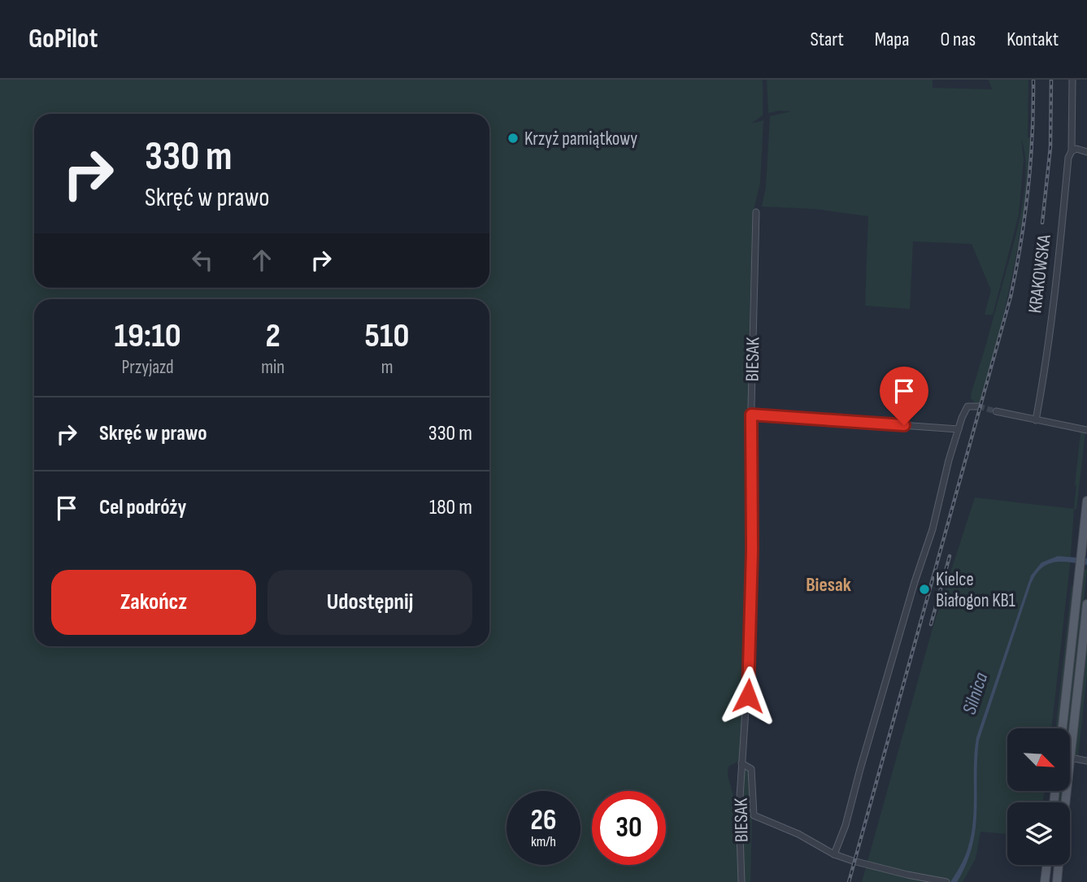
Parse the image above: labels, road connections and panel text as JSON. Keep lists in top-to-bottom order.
{
  "streets": {
    "street": ["KRAKOWSKA", "BIESAK"]
  },
  "districts": ["Biesak"],
  "water": ["Silnica"],
  "places": ["Krzyż pamiątkowy", "Kielce Białogon KB1"],
  "north": "bottom right",
  "page": {
    "header": "GoPilot",
    "nav": [
      "Start",
      "Mapa",
      "O nas",
      "Kontakt"
    ],
    "turn": ["330 m", "Skręć w prawo"],
    "eta": [
      "19:10",
      "Przyjazd",
      "2",
      "min",
      "510",
      "m"
    ],
    "list": [
      {
        "name": "Skręć w prawo",
        "value": "330 m"
      },
      {
        "name": "Cel podróży",
        "value": "180 m"
      }
    ],
    "buttons": ["Zakończ", "Udostępnij"],
    "speed": "26 km/h",
    "limit": "30"
  }
}
